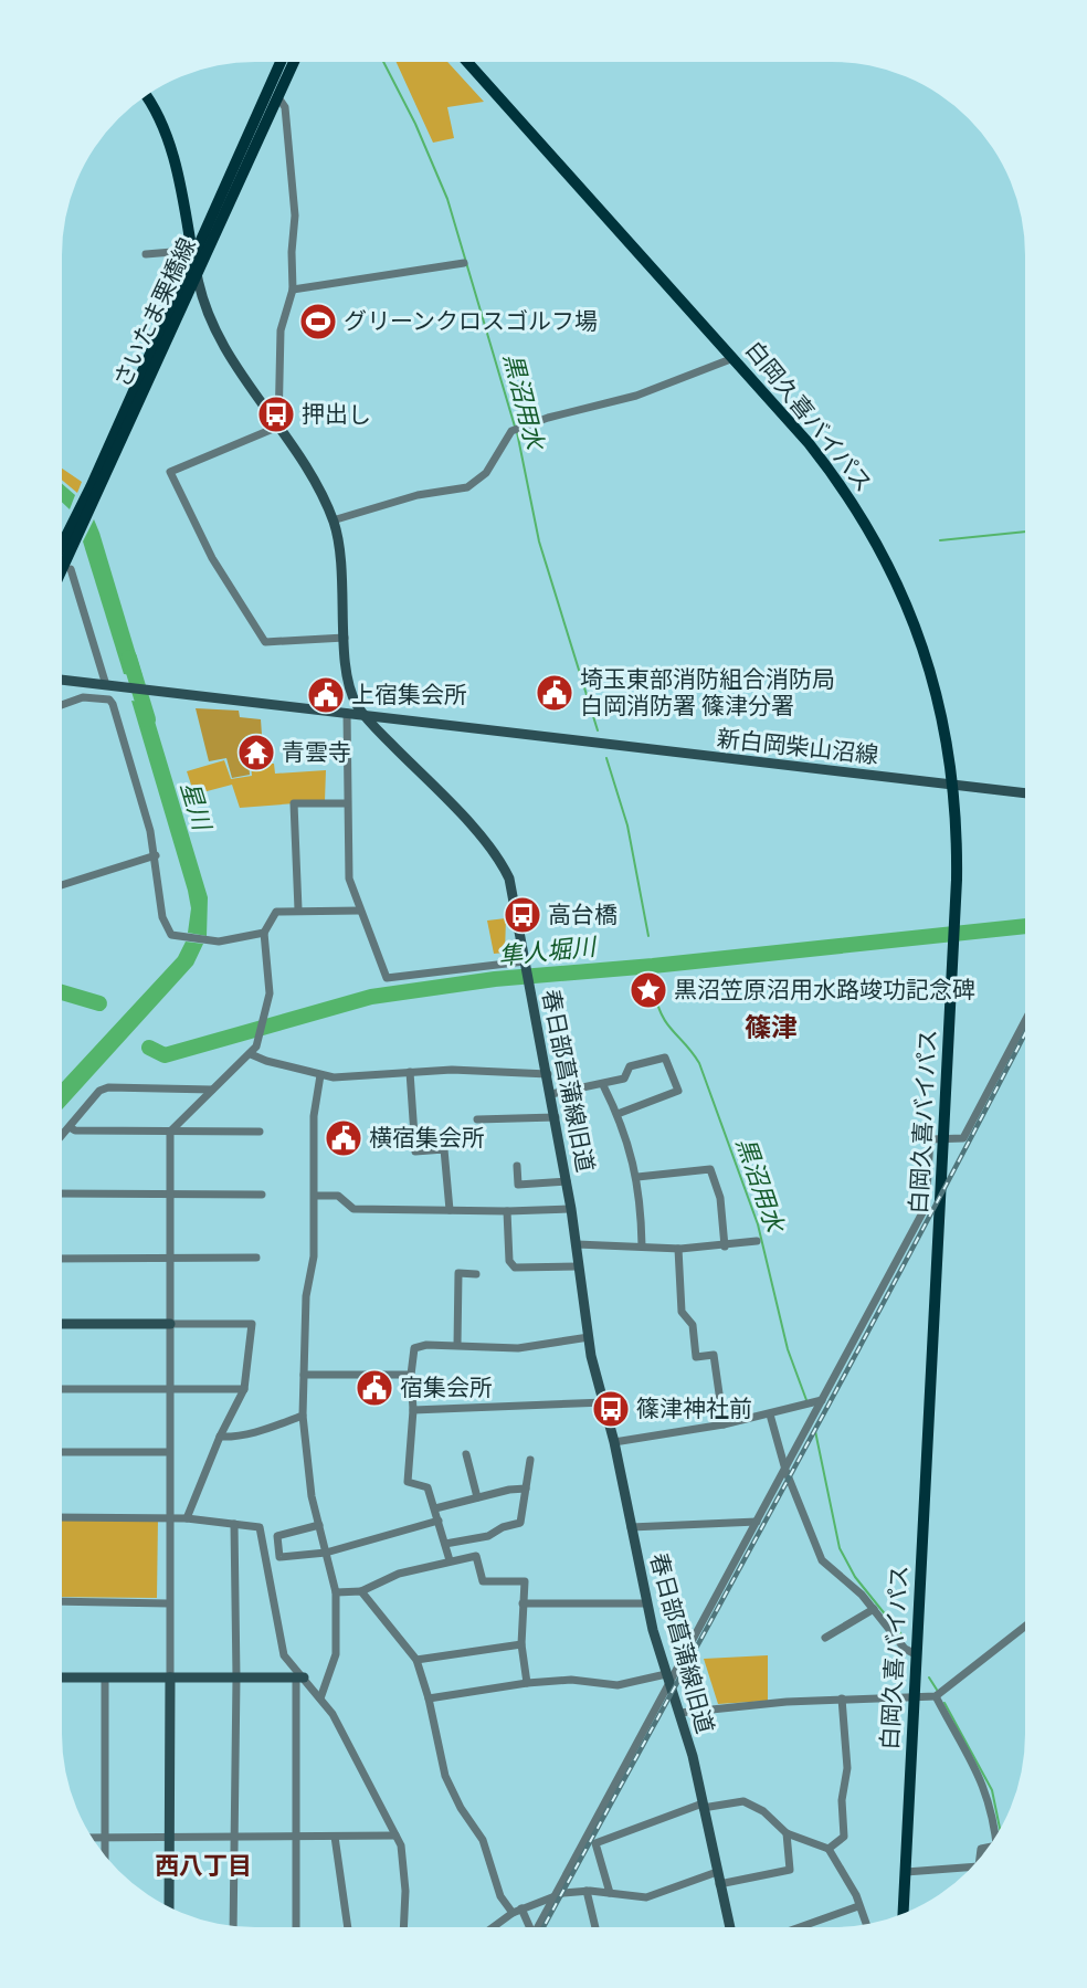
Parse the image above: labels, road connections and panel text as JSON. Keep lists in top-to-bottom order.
{
  "streets": {
    "main road": ["さいたま栗橋線", "白岡久喜バイパス"],
    "street": ["新白岡柴山沼線", "春日部菖蒲線旧道"]
  },
  "crossings": [
    ["さいたま栗橋線", "春日部菖蒲線旧道"],
    ["白岡久喜バイパス", "新白岡柴山沼線"],
    ["新白岡柴山沼線", "春日部菖蒲線旧道"]
  ],
  "districts": ["篠津", "西八丁目"],
  "water": ["黒沼用水", "星川", "隼人堀川"],
  "places": {
    "sports": ["グリーンクロスゴルフ場"],
    "bus stop": ["押出し", "高台橋", "篠津神社前"],
    "public building": [
      "埼玉東部消防組合消防局 白岡消防署 篠津分署",
      "上宿集会所",
      "横宿集会所",
      "宿集会所"
    ],
    "temple": ["青雲寺"],
    "place": ["黒沼笠原沼用水路竣功記念碑"]
  }
}
